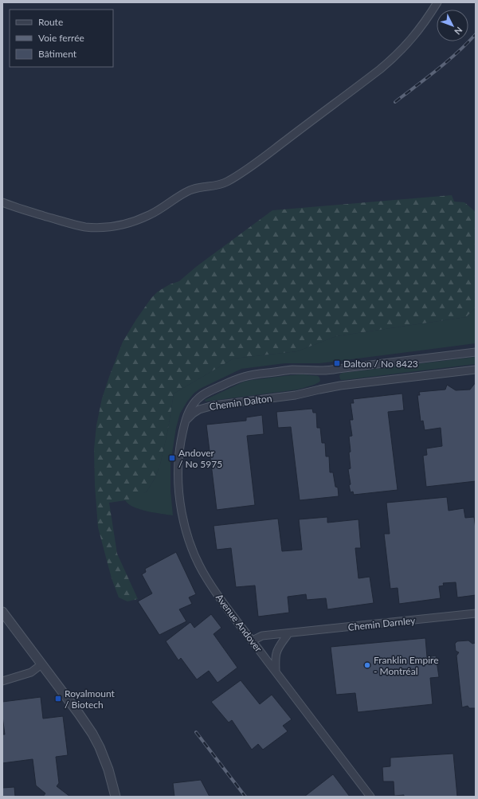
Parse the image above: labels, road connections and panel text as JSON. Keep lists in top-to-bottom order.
{
  "streets": {
    "street": ["Chemin Dalton", "Avenue Andover", "Chemin Darnley"]
  },
  "crossings": [
    ["Chemin Dalton", "Avenue Andover"],
    ["Avenue Andover", "Chemin Darnley"]
  ],
  "places": {
    "transit": ["Dalton / No 8423", "Andover / No 5975", "Royalmount / Biotech"],
    "other": ["Franklin Empire - Montréal"]
  },
  "legend": ["Route", "Voie ferrée", "Bâtiment"],
  "north": "bottom right"
}
